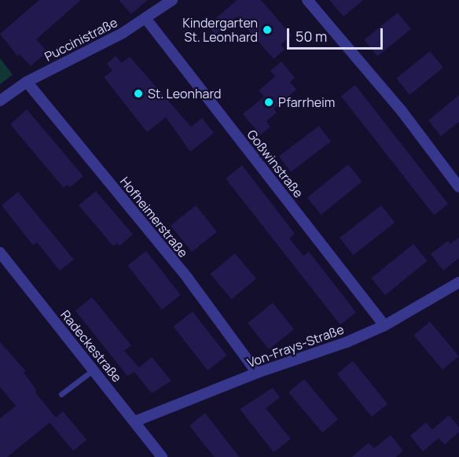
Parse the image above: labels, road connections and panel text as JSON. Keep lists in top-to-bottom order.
{
  "streets": {
    "street": [
      "Puccinistraße",
      "Goßwinstraße",
      "Hofheimerstraße",
      "Radeckestraße",
      "Von-Frays-Straße"
    ]
  },
  "crossings": [
    ["Puccinistraße", "Goßwinstraße"],
    ["Puccinistraße", "Hofheimerstraße"],
    ["Goßwinstraße", "Von-Frays-Straße"],
    ["Hofheimerstraße", "Von-Frays-Straße"],
    ["Radeckestraße", "Von-Frays-Straße"]
  ],
  "places": ["Kindergarten St. Leonhard", "St. Leonhard", "Pfarrheim"],
  "scale_bar": "50 m"
}
